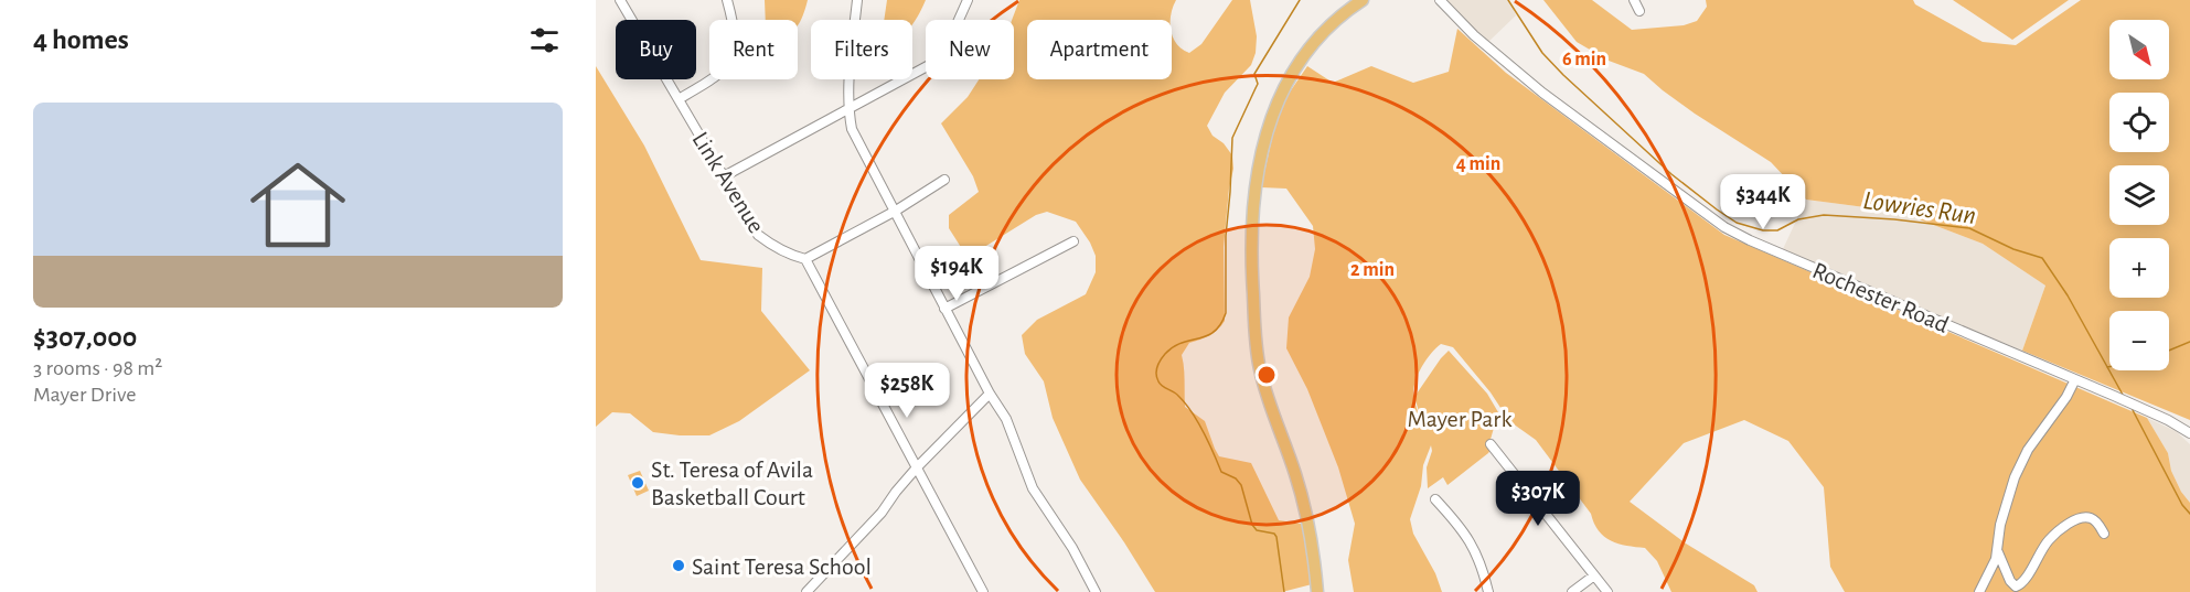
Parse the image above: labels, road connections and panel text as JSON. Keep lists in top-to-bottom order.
{
  "streets": {
    "street": ["Link Avenue", "Rochester Road"]
  },
  "water": ["Lowries Run"],
  "parks": ["Mayer Park"],
  "places": ["St. Teresa of Avila Basketball Court", "Saint Teresa School"],
  "north": "bottom right",
  "page": {
    "heading": "4 homes",
    "map_buttons": ["+", "−"],
    "chip": [
      "Buy",
      "Rent",
      "Filters",
      "New",
      "Apartment"
    ],
    "list": [
      {
        "name": "$307,000",
        "note": "3 rooms · 98 m² · Mayer Drive"
      }
    ],
    "price": [
      "$344K",
      "$194K",
      "$258K",
      "$307K"
    ]
  },
  "rings": ["6 min", "4 min", "2 min"]
}
